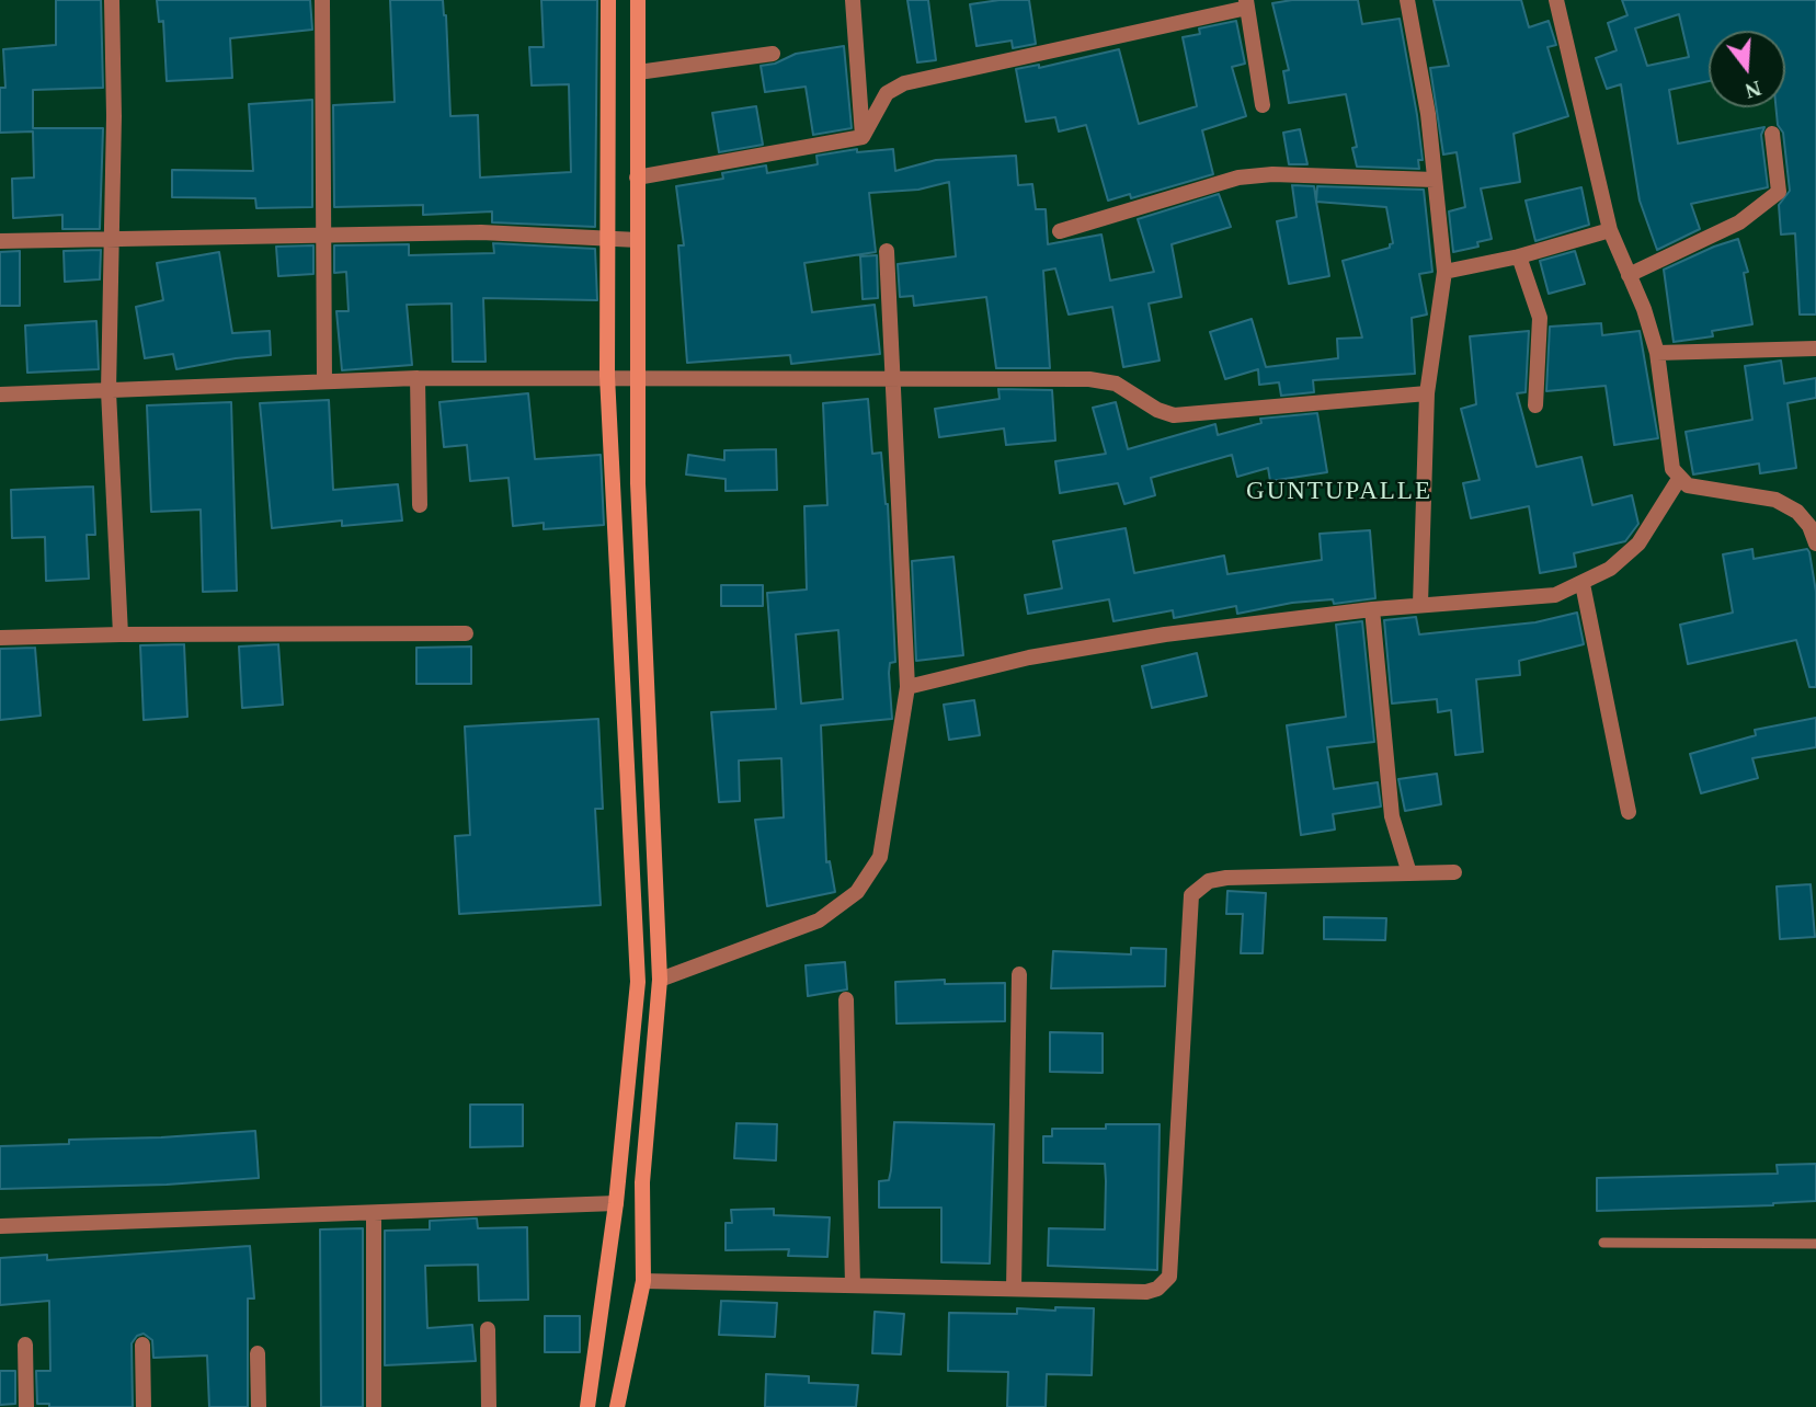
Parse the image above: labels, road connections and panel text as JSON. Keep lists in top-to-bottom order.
{
  "districts": ["GUNTUPALLE"],
  "north": "bottom"
}
